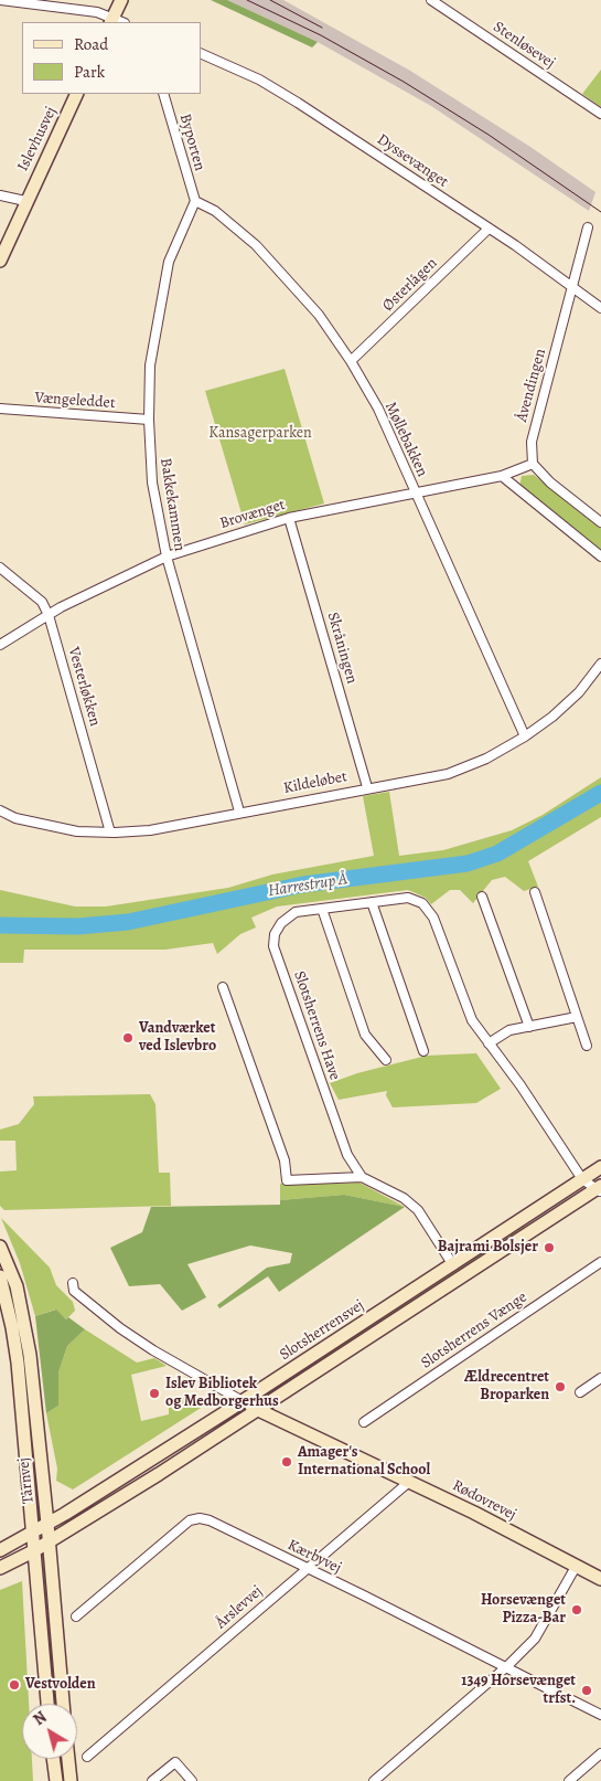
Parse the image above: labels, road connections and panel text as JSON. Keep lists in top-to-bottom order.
{
  "streets": {
    "street": [
      "Stenløsevej",
      "Islevhusvej",
      "Byporten",
      "Dyssevænget",
      "Østerlågen",
      "Åvendingen",
      "Vængeleddet",
      "Møllebakken",
      "Bakkekammen",
      "Brovænget",
      "Skråningen",
      "Vesterløkken",
      "Kildeløbet",
      "Slotsherrens Have",
      "Slotsherrensvej",
      "Slotsherrens Vænge",
      "Tårnvej",
      "Rødovrevej",
      "Kærbyvej",
      "Årslevvej"
    ]
  },
  "crossings": [
    ["Byporten", "Møllebakken"],
    ["Byporten", "Bakkekammen"],
    ["Dyssevænget", "Østerlågen"],
    ["Dyssevænget", "Åvendingen"],
    ["Østerlågen", "Møllebakken"],
    ["Åvendingen", "Brovænget"],
    ["Vængeleddet", "Bakkekammen"],
    ["Møllebakken", "Bakkekammen"],
    ["Møllebakken", "Brovænget"],
    ["Møllebakken", "Kildeløbet"],
    ["Bakkekammen", "Brovænget"],
    ["Bakkekammen", "Kildeløbet"],
    ["Brovænget", "Skråningen"],
    ["Brovænget", "Vesterløkken"],
    ["Skråningen", "Kildeløbet"],
    ["Vesterløkken", "Kildeløbet"],
    ["Slotsherrens Have", "Slotsherrensvej"],
    ["Slotsherrensvej", "Tårnvej"],
    ["Slotsherrensvej", "Rødovrevej"],
    ["Rødovrevej", "Årslevvej"],
    ["Kærbyvej", "Årslevvej"]
  ],
  "water": ["Harrestrup Å"],
  "parks": ["Kansagerparken"],
  "places": [
    "Vandværket ved Islevbro",
    "Bajrami Bolsjer",
    "Ældrecentret Broparken",
    "Islev Bibliotek og Medborgerhus",
    "Amager's International School",
    "Horsevænget Pizza-Bar",
    "Vestvolden",
    "1349 Horsevænget trfst."
  ],
  "legend": ["Road", "Park"],
  "north": "top left"
}
